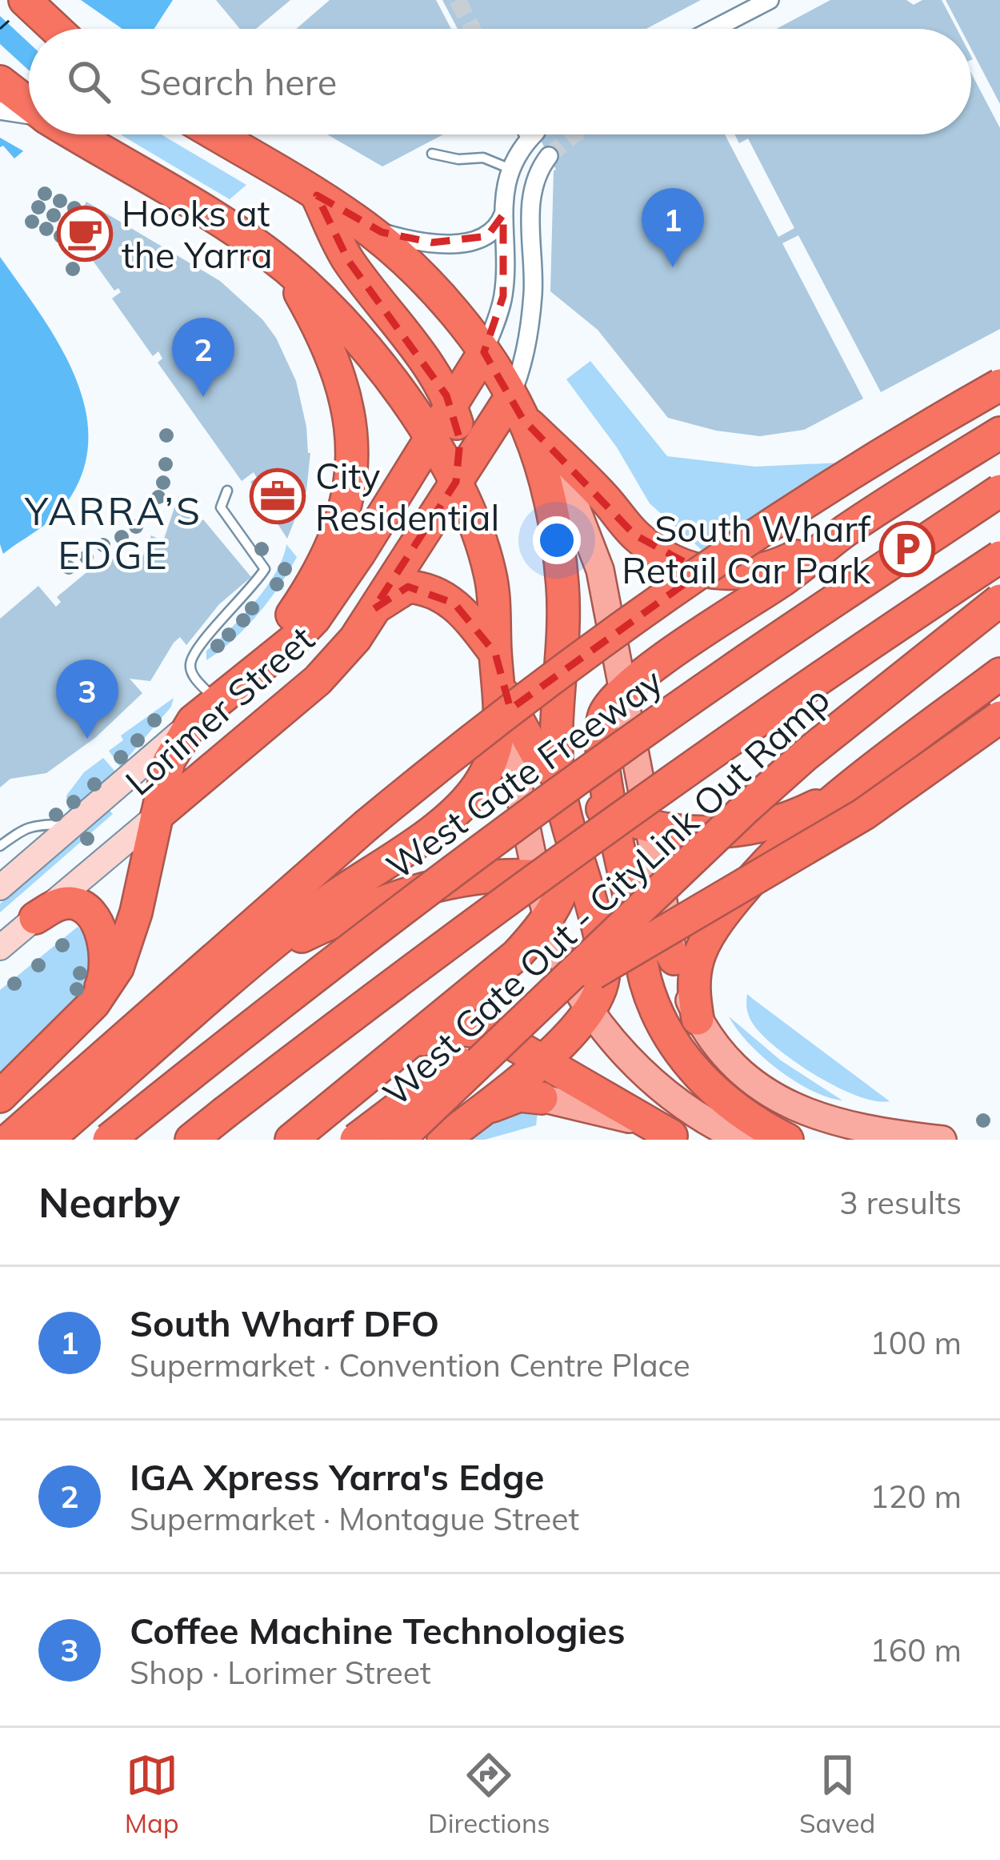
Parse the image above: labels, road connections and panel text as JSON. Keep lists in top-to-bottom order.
{
  "streets": {
    "highway": ["Lorimer Street", "West Gate Freeway", "West Gate Out - CityLink Out Ramp"]
  },
  "districts": ["YARRA’S EDGE"],
  "places": {
    "cafe": ["Hooks at the Yarra"],
    "office": ["City Residential"],
    "parking": ["South Wharf Retail Car Park"]
  },
  "page": {
    "search": "Search here",
    "pins": ["1", "2", "3"],
    "heading": ["Nearby", "3 results"],
    "list": [
      {
        "mark": "1",
        "name": "South Wharf DFO",
        "note": "Supermarket · Convention Centre Place",
        "value": "100 m"
      },
      {
        "mark": "2",
        "name": "IGA Xpress Yarra's Edge",
        "note": "Supermarket · Montague Street",
        "value": "120 m"
      },
      {
        "mark": "3",
        "name": "Coffee Machine Technologies",
        "note": "Shop · Lorimer Street",
        "value": "160 m"
      }
    ],
    "nav": ["Map", "Directions", "Saved"]
  }
}
